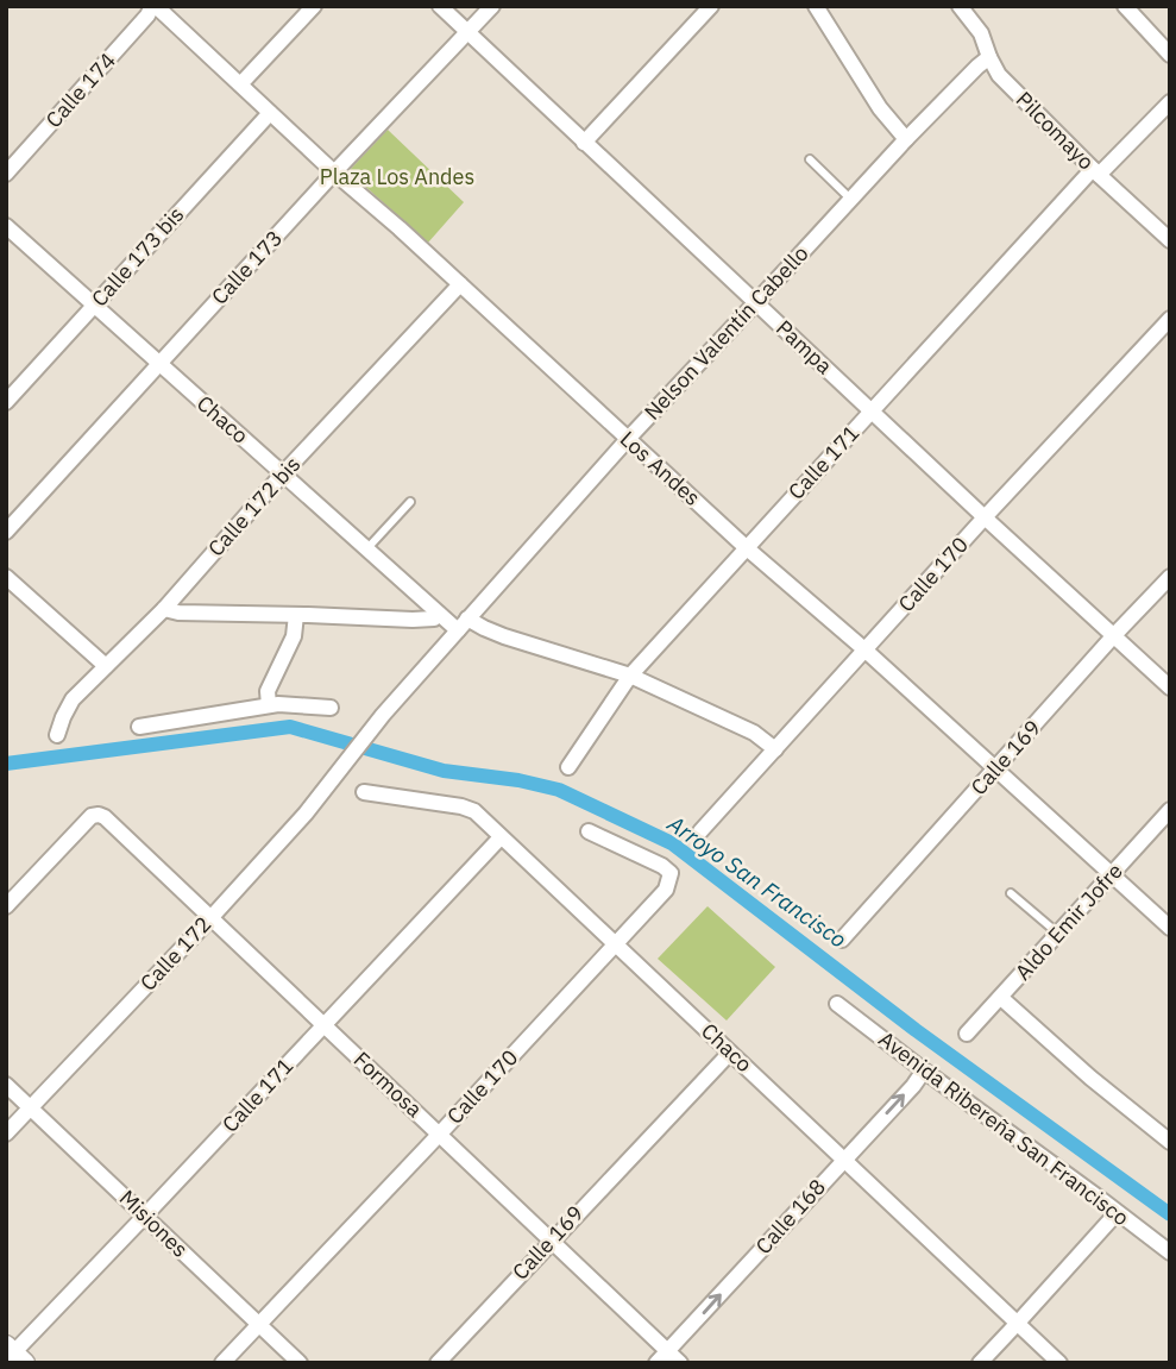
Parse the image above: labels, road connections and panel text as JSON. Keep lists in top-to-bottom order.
{
  "streets": {
    "street": [
      "Calle 174",
      "Pilcomayo",
      "Calle 173 bis",
      "Calle 173",
      "Nelson Valentín Cabello",
      "Pampa",
      "Chaco",
      "Calle 171",
      "Los Andes",
      "Calle 172 bis",
      "Calle 170",
      "Calle 169",
      "Aldo Emir Jofre",
      "Calle 172",
      "Formosa",
      "Avenida Ribereña San Francisco",
      "Calle 168",
      "Misiones"
    ]
  },
  "crossings": [
    ["Calle 174", "Los Andes"],
    ["Pilcomayo", "Nelson Valentín Cabello"],
    ["Pilcomayo", "Calle 171"],
    ["Calle 173 bis", "Chaco"],
    ["Calle 173 bis", "Los Andes"],
    ["Calle 173", "Pampa"],
    ["Calle 173", "Chaco"],
    ["Calle 173", "Los Andes"],
    ["Nelson Valentín Cabello", "Pampa"],
    ["Nelson Valentín Cabello", "Chaco"],
    ["Nelson Valentín Cabello", "Los Andes"],
    ["Nelson Valentín Cabello", "Calle 172"],
    ["Pampa", "Calle 171"],
    ["Pampa", "Calle 170"],
    ["Pampa", "Calle 169"],
    ["Chaco", "Calle 171"],
    ["Chaco", "Calle 172 bis"],
    ["Chaco", "Calle 170"],
    ["Chaco", "Calle 169"],
    ["Chaco", "Calle 168"],
    ["Calle 171", "Los Andes"],
    ["Calle 171", "Formosa"],
    ["Calle 171", "Misiones"],
    ["Los Andes", "Calle 172 bis"],
    ["Los Andes", "Calle 170"],
    ["Los Andes", "Calle 169"],
    ["Los Andes", "Aldo Emir Jofre"],
    ["Calle 170", "Formosa"],
    ["Calle 170", "Misiones"],
    ["Calle 169", "Formosa"],
    ["Calle 172", "Formosa"],
    ["Calle 172", "Misiones"],
    ["Formosa", "Calle 168"],
    ["Avenida Ribereña San Francisco", "Calle 168"]
  ],
  "one_way": ["Calle 168"],
  "water": ["Arroyo San Francisco"],
  "parks": ["Plaza Los Andes"]
}
